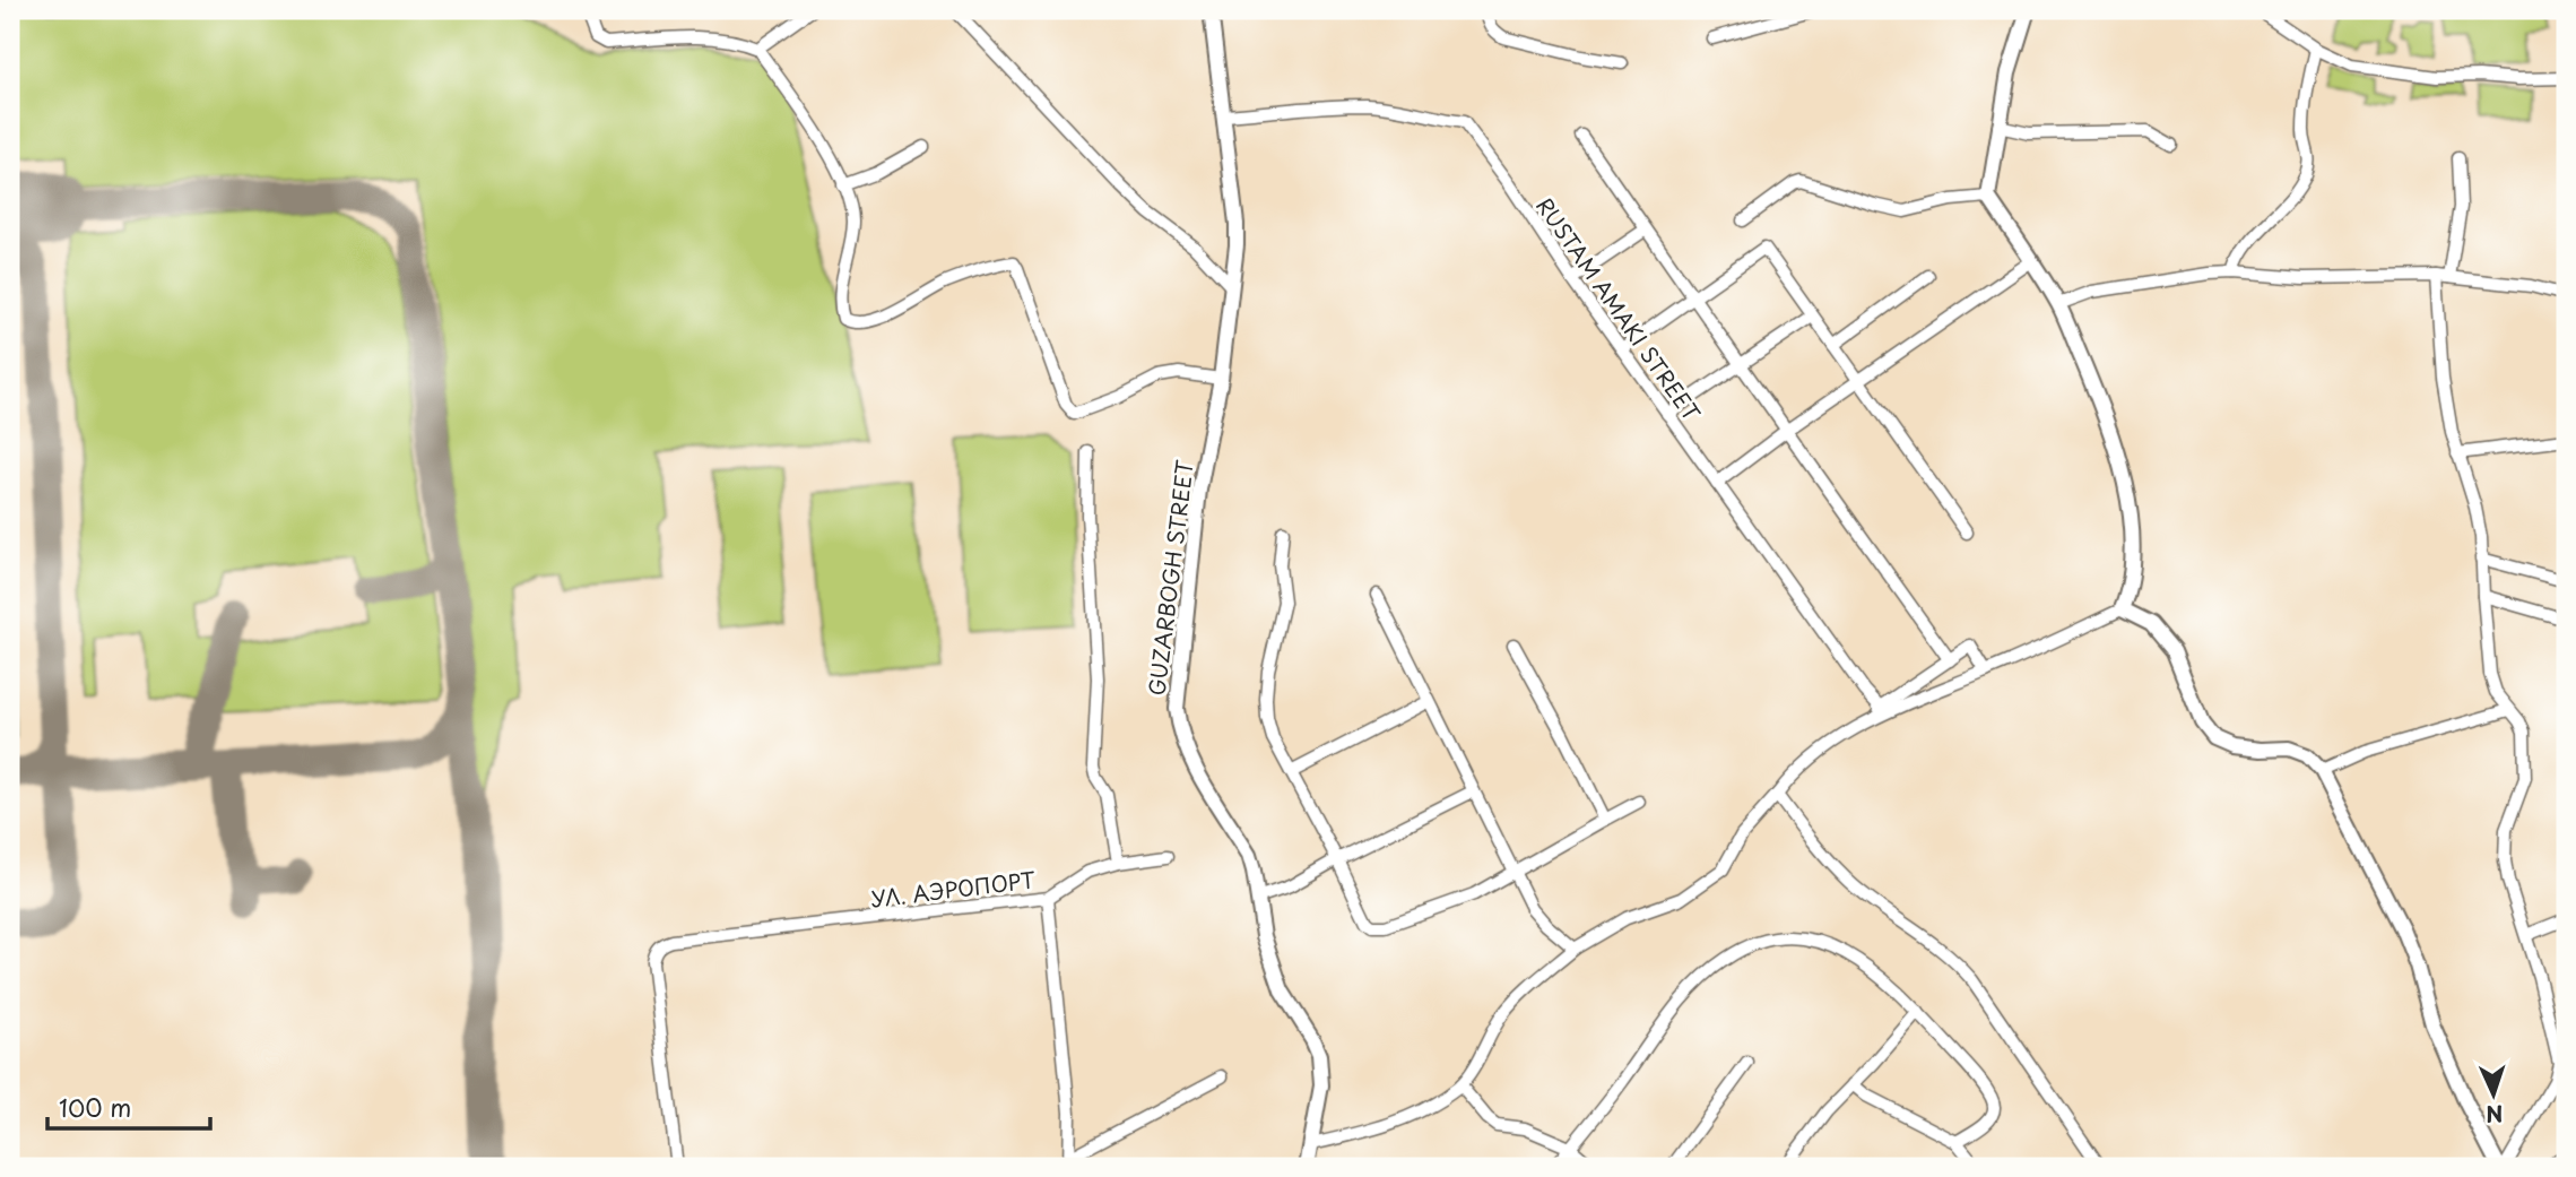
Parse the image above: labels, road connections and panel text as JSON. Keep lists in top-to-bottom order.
{
  "streets": {
    "street": ["RUSTAM AMAKI STREET", "GUZARBOGH STREET", "УЛ. АЭРОПОРТ"]
  },
  "crossings": [
    ["RUSTAM AMAKI STREET", "GUZARBOGH STREET"]
  ],
  "scale_bar": "100 m",
  "north": "bottom"
}
